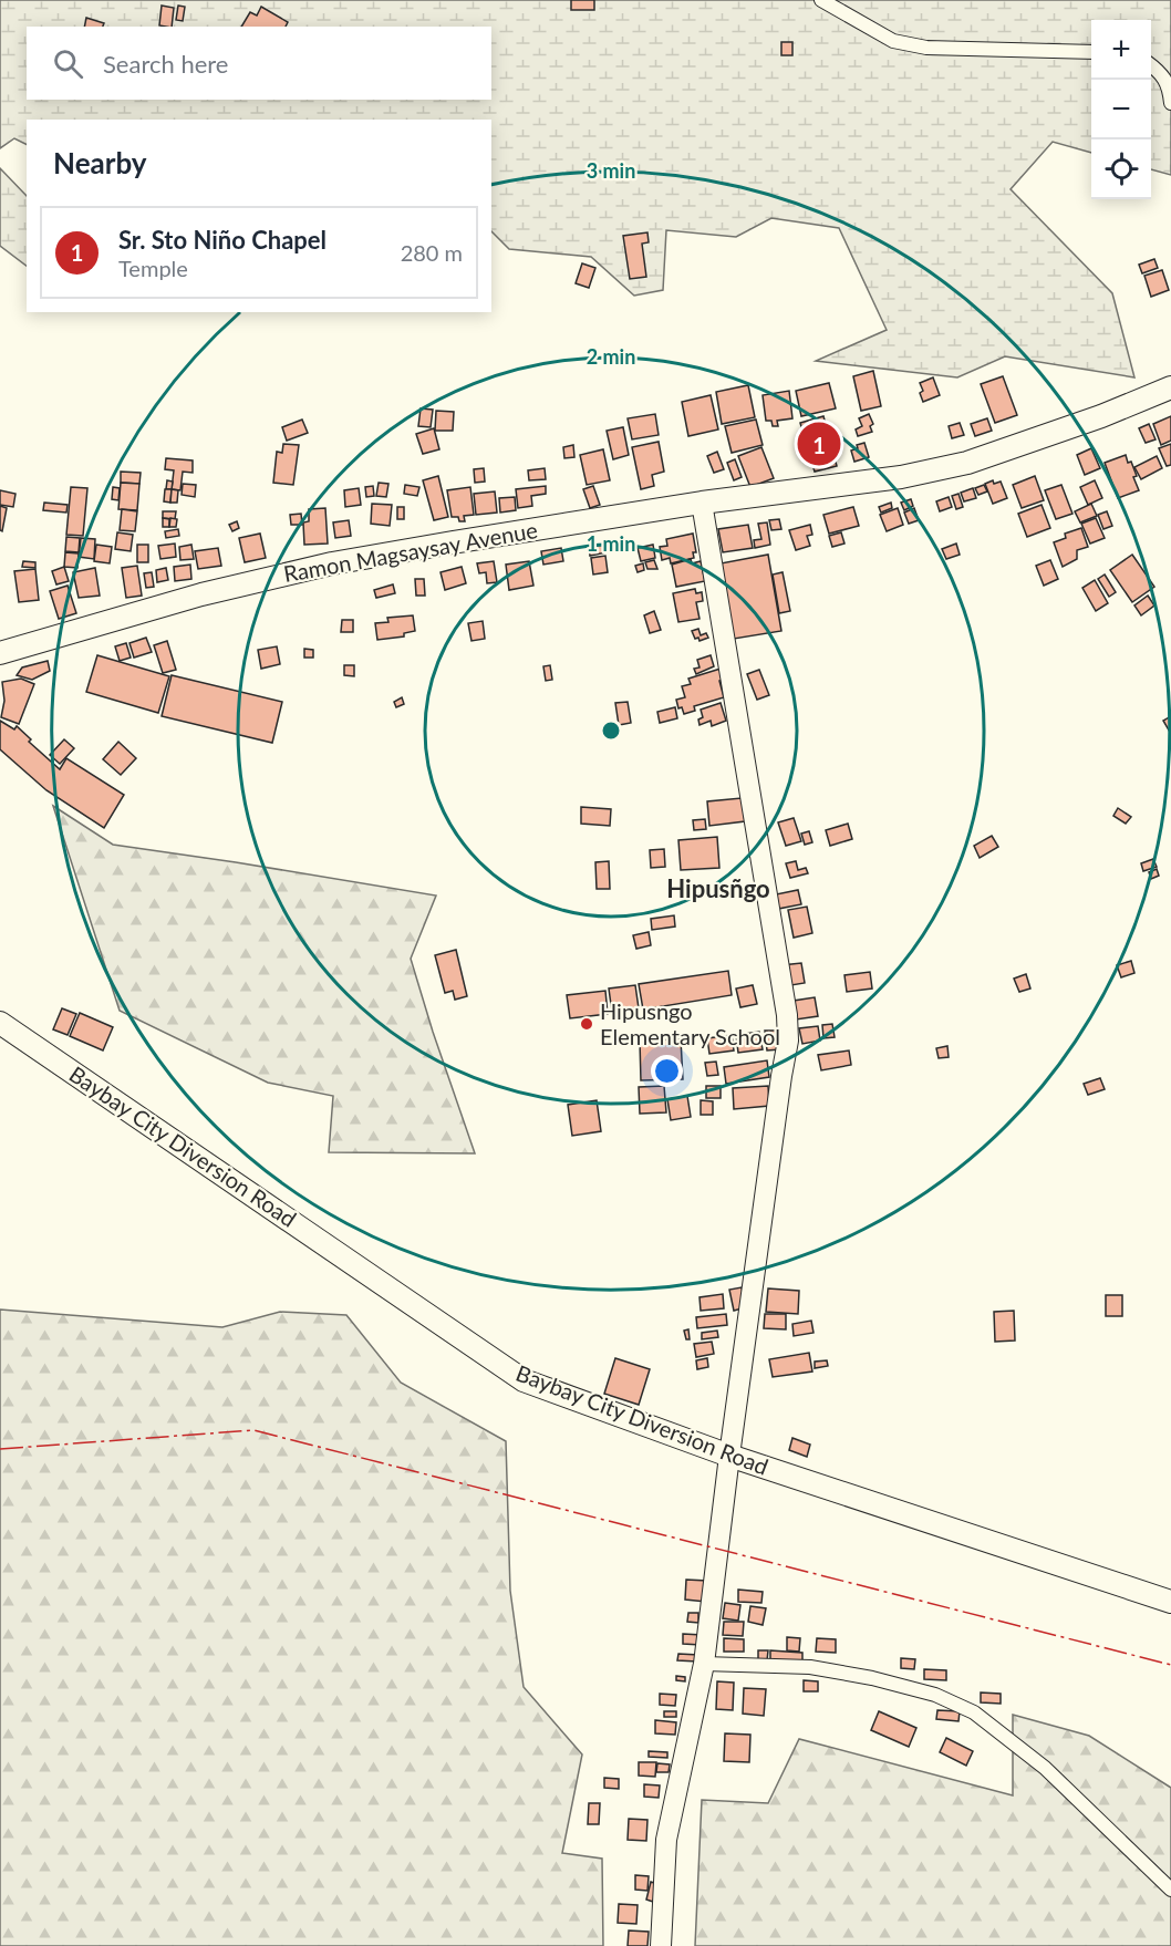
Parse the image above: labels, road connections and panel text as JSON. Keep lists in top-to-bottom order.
{
  "streets": {
    "main road": ["Ramon Magsaysay Avenue", "Baybay City Diversion Road"]
  },
  "districts": ["Hipusñgo"],
  "places": ["Hipusngo Elementary School"],
  "page": {
    "map_buttons": ["+", "−"],
    "search": "Search here",
    "heading": "Nearby",
    "list": [
      {
        "mark": "1",
        "name": "Sr. Sto Niño Chapel",
        "note": "Temple",
        "value": "280 m"
      }
    ],
    "pins": "1"
  },
  "rings": ["3 min", "2 min", "1 min"]
}
